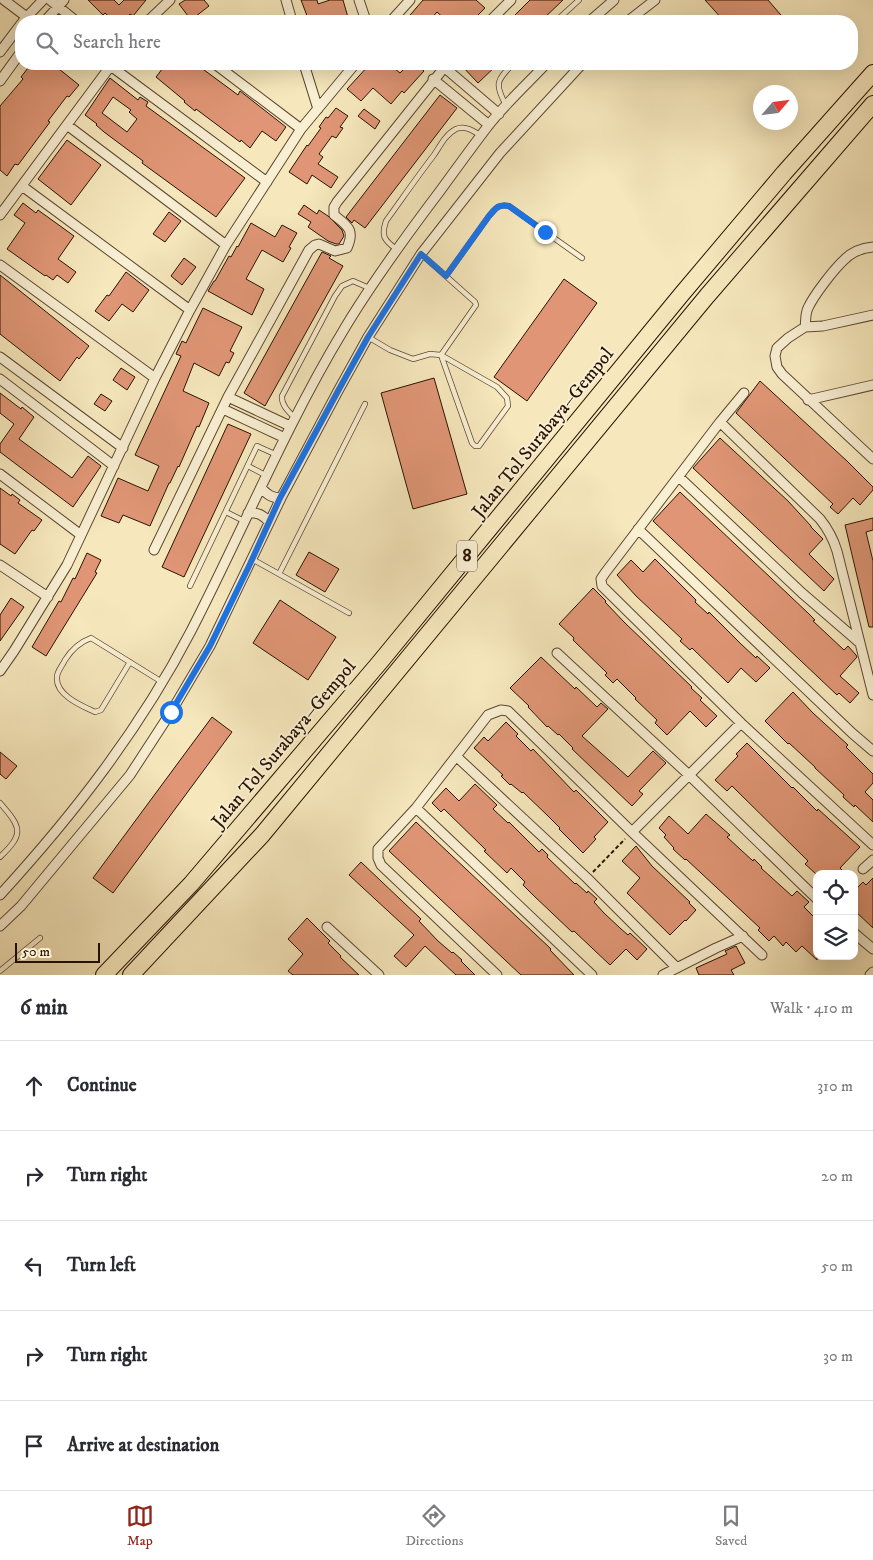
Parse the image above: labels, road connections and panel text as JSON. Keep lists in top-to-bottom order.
{
  "streets": {
    "highway": ["Jalan Tol Surabaya–Gempol", "8"]
  },
  "scale_bar": "50 m",
  "north": "top right",
  "page": {
    "search": "Search here",
    "scale": "50 m",
    "heading": ["6 min", "Walk · 410 m"],
    "list": [
      ["Continue", "310 m"],
      ["Turn right", "20 m"],
      ["Turn left", "50 m"],
      ["Turn right", "30 m"],
      "Arrive at destination"
    ],
    "nav": ["Map", "Directions", "Saved"]
  }
}
